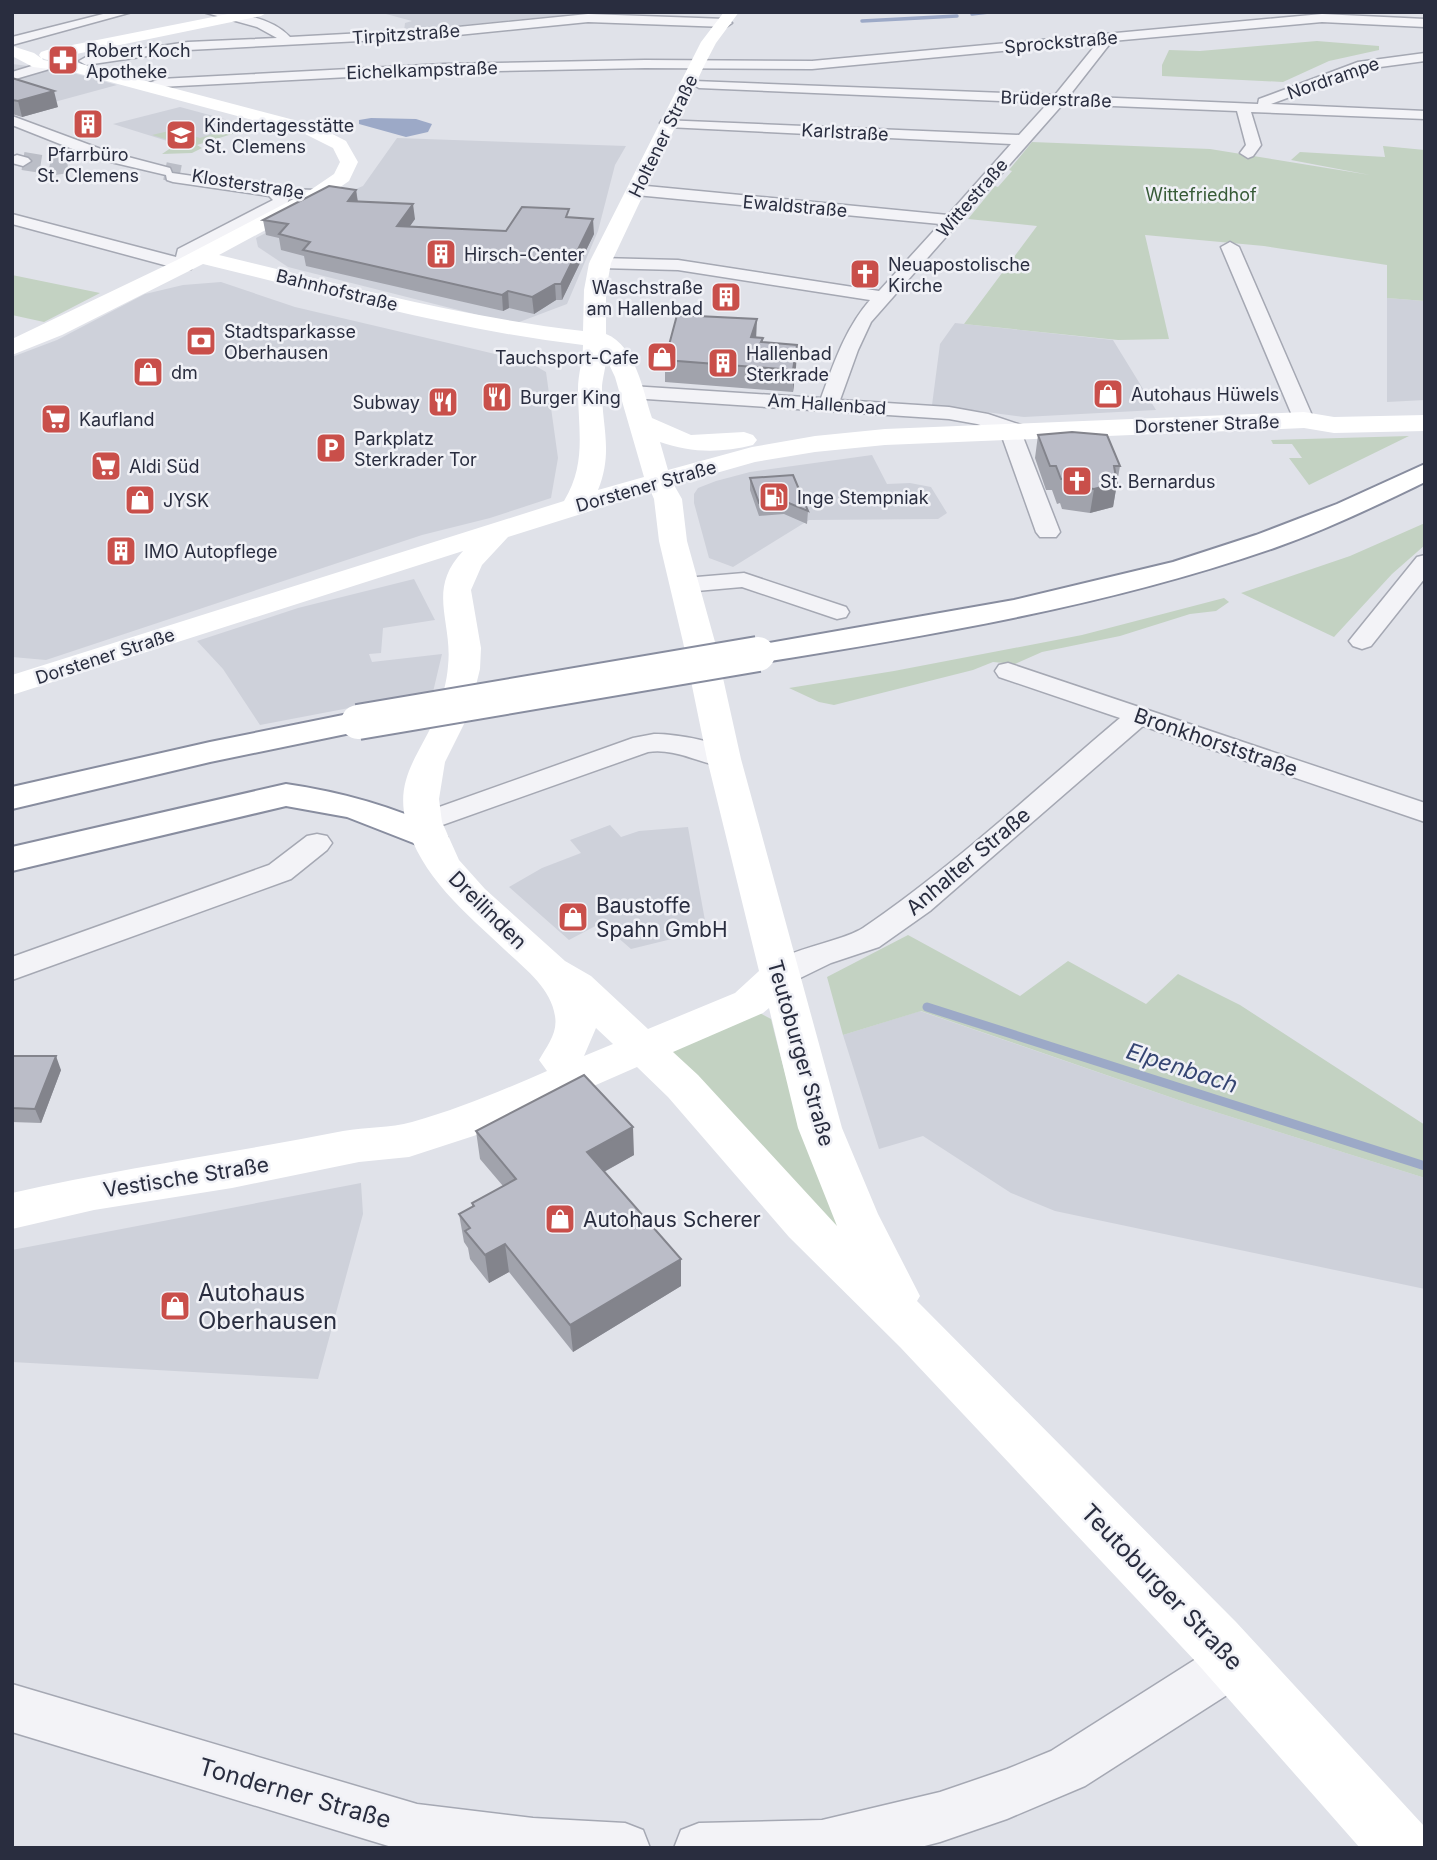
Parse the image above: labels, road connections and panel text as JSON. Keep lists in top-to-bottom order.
{
  "streets": {
    "main road": [
      "Holtener Straße",
      "Bahnhofstraße",
      "Dorstener Straße",
      "Anhalter Straße",
      "Dreilinden",
      "Teutoburger Straße",
      "Vestische Straße"
    ],
    "street": [
      "Tirpitzstraße",
      "Sprockstraße",
      "Eichelkampstraße",
      "Nordrampe",
      "Brüderstraße",
      "Karlstraße",
      "Klosterstraße",
      "Wittestraße",
      "Ewaldstraße",
      "Am Hallenbad",
      "Bronkhorststraße",
      "Tonderner Straße"
    ]
  },
  "crossings": [
    ["Tirpitzstraße", "Holtener Straße"],
    ["Sprockstraße", "Eichelkampstraße"],
    ["Sprockstraße", "Holtener Straße"],
    ["Sprockstraße", "Wittestraße"],
    ["Eichelkampstraße", "Holtener Straße"],
    ["Nordrampe", "Brüderstraße"],
    ["Brüderstraße", "Holtener Straße"],
    ["Brüderstraße", "Wittestraße"],
    ["Karlstraße", "Holtener Straße"],
    ["Karlstraße", "Wittestraße"],
    ["Holtener Straße", "Ewaldstraße"],
    ["Wittestraße", "Ewaldstraße"],
    ["Wittestraße", "Am Hallenbad"],
    ["Am Hallenbad", "Dorstener Straße"],
    ["Dorstener Straße", "Teutoburger Straße"],
    ["Bronkhorststraße", "Anhalter Straße"],
    ["Anhalter Straße", "Dreilinden"],
    ["Anhalter Straße", "Teutoburger Straße"],
    ["Anhalter Straße", "Vestische Straße"],
    ["Dreilinden", "Teutoburger Straße"],
    ["Dreilinden", "Vestische Straße"],
    ["Teutoburger Straße", "Vestische Straße"]
  ],
  "water": ["Elpenbach"],
  "parks": ["Wittefriedhof"],
  "places": {
    "pharmacy": ["Robert Koch Apotheke"],
    "building": [
      "Pfarrbüro St. Clemens",
      "Hirsch-Center",
      "Waschstraße am Hallenbad",
      "Hallenbad Sterkrade",
      "IMO Autopflege"
    ],
    "school or university": ["Kindertagesstätte St. Clemens"],
    "church": ["Neuapostolische Kirche", "St. Bernardus"],
    "bank": ["Stadtsparkasse Oberhausen"],
    "shop": [
      "Tauchsport-Cafe",
      "dm",
      "Autohaus Hüwels",
      "JYSK",
      "Baustoffe Spahn GmbH",
      "Autohaus Scherer",
      "Autohaus Oberhausen"
    ],
    "restaurant": ["Burger King", "Subway"],
    "supermarket": ["Kaufland", "Aldi Süd"],
    "parking": ["Parkplatz Sterkrader Tor"],
    "fuel station": ["Inge Stempniak"]
  }
}
